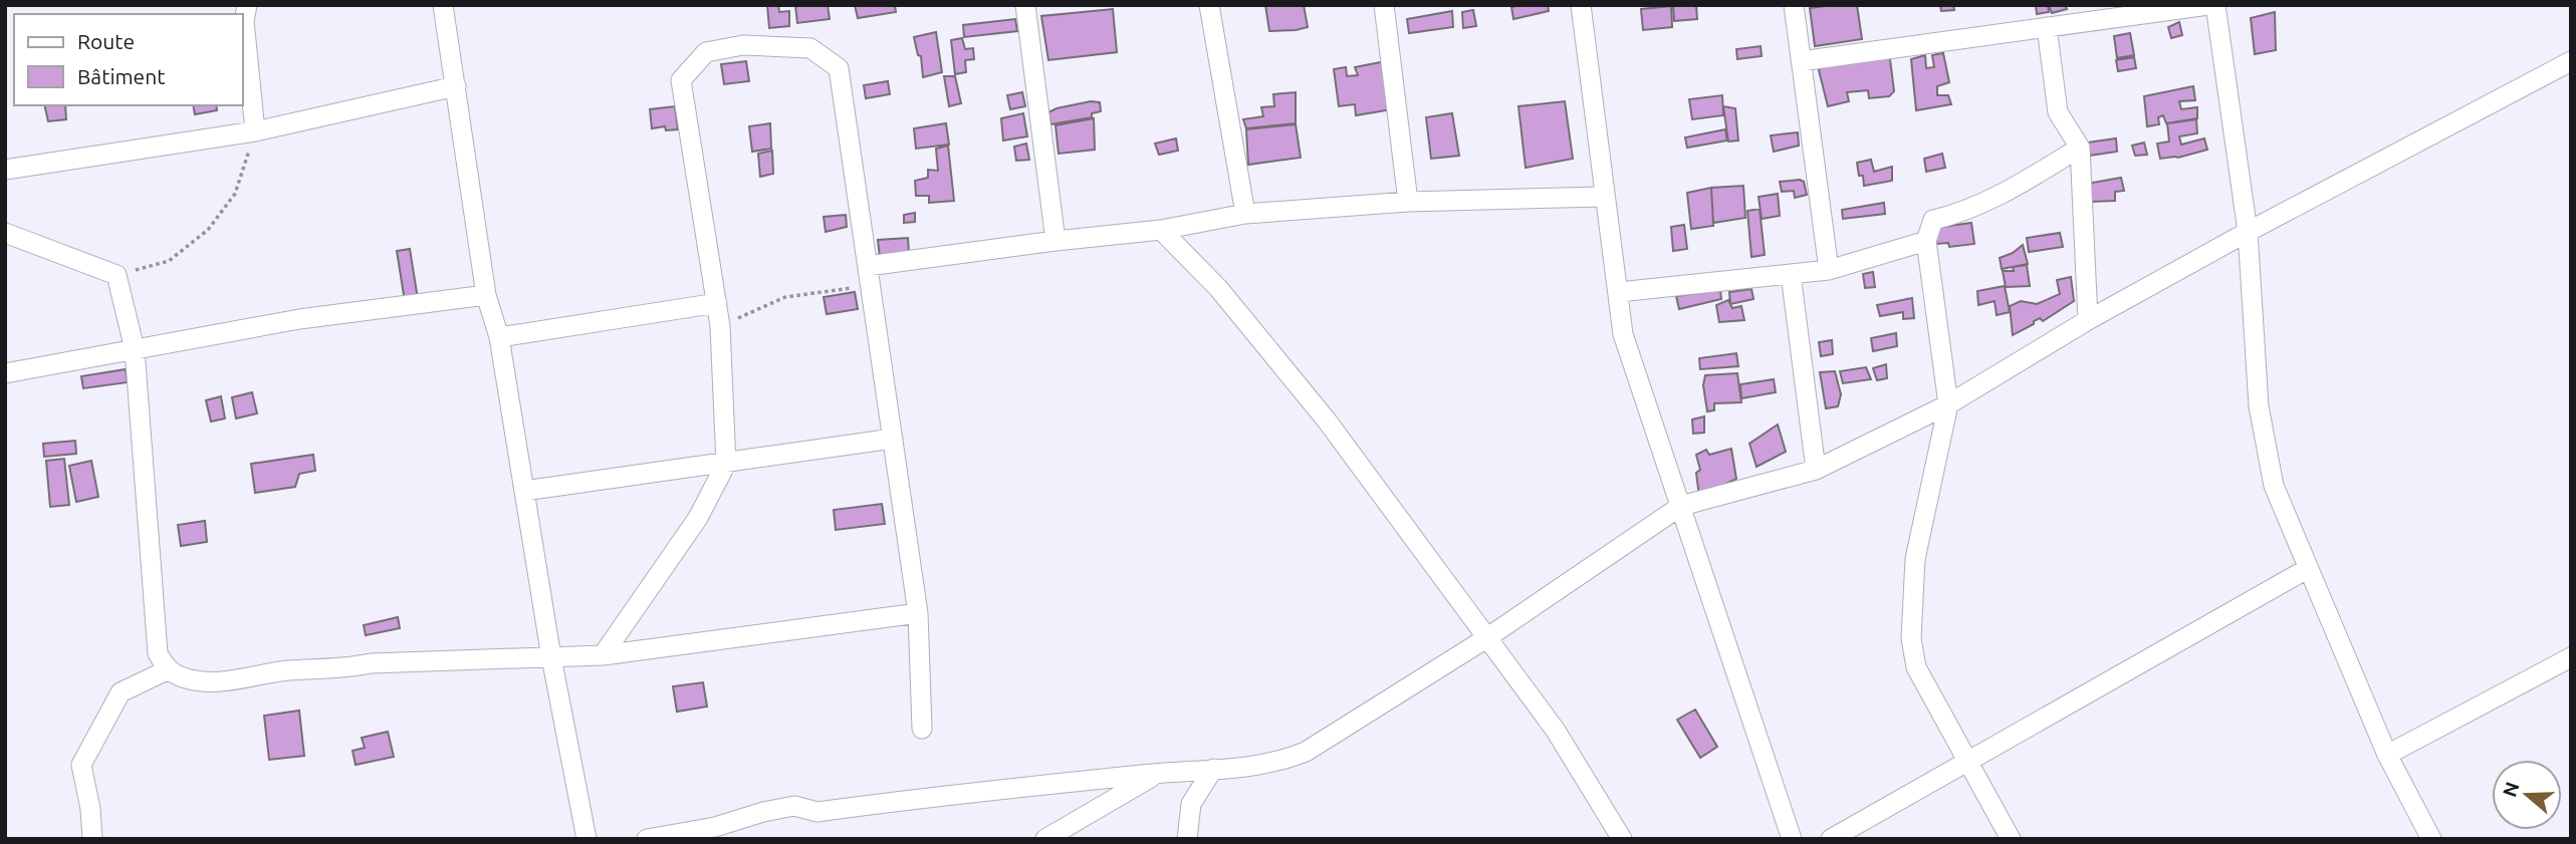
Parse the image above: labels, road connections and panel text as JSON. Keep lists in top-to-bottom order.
{
  "legend": ["Route", "Bâtiment"],
  "north": "left"
}
